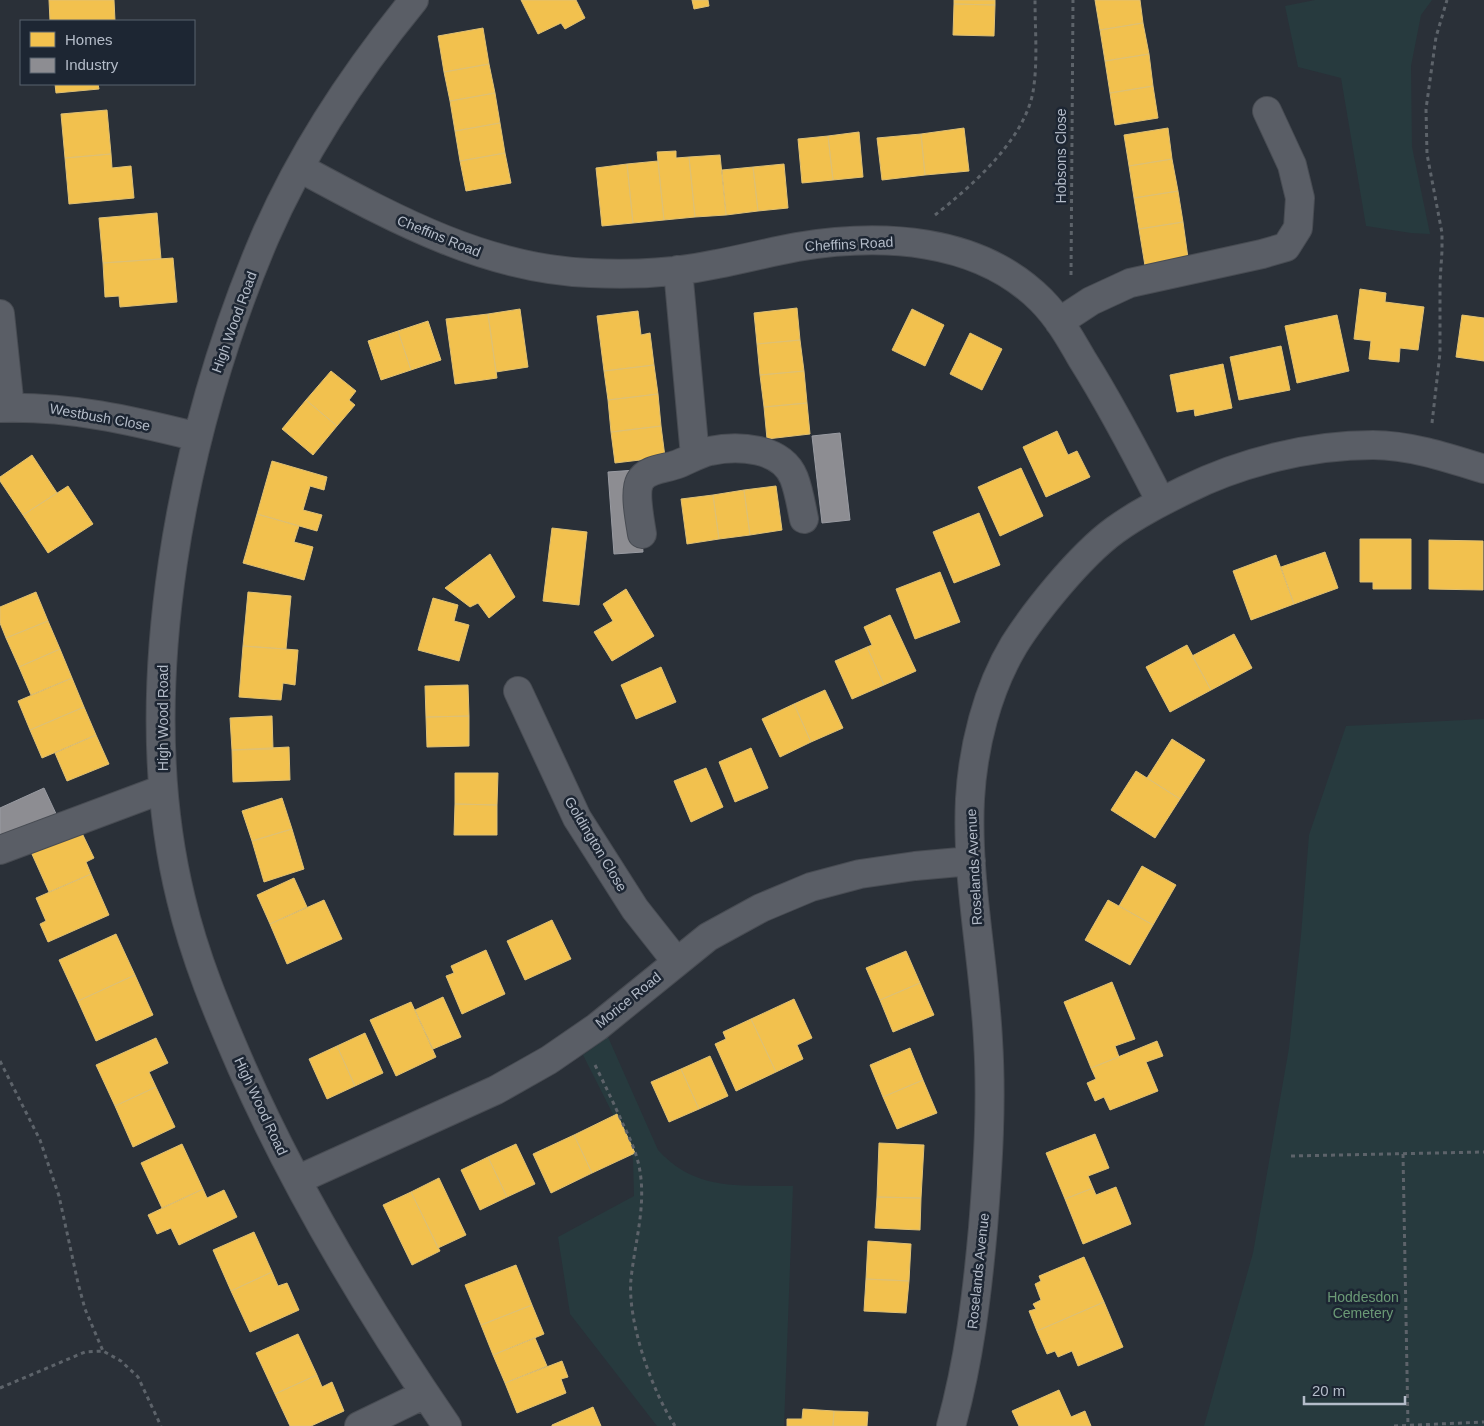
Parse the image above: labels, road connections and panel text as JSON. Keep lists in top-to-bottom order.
{
  "streets": {
    "street": [
      "Cheffins Road",
      "High Wood Road",
      "Westbush Close",
      "Goldington Close",
      "Roselands Avenue",
      "Morice Road"
    ],
    "path": ["Hobsons Close"]
  },
  "crossings": [
    ["Hobsons Close", "Cheffins Road"],
    ["Cheffins Road", "High Wood Road"],
    ["Cheffins Road", "Roselands Avenue"],
    ["High Wood Road", "Westbush Close"],
    ["High Wood Road", "Morice Road"],
    ["Goldington Close", "Morice Road"],
    ["Roselands Avenue", "Morice Road"]
  ],
  "parks": ["Hoddesdon Cemetery"],
  "legend": ["Homes", "Industry"],
  "scale_bar": "20 m"
}
